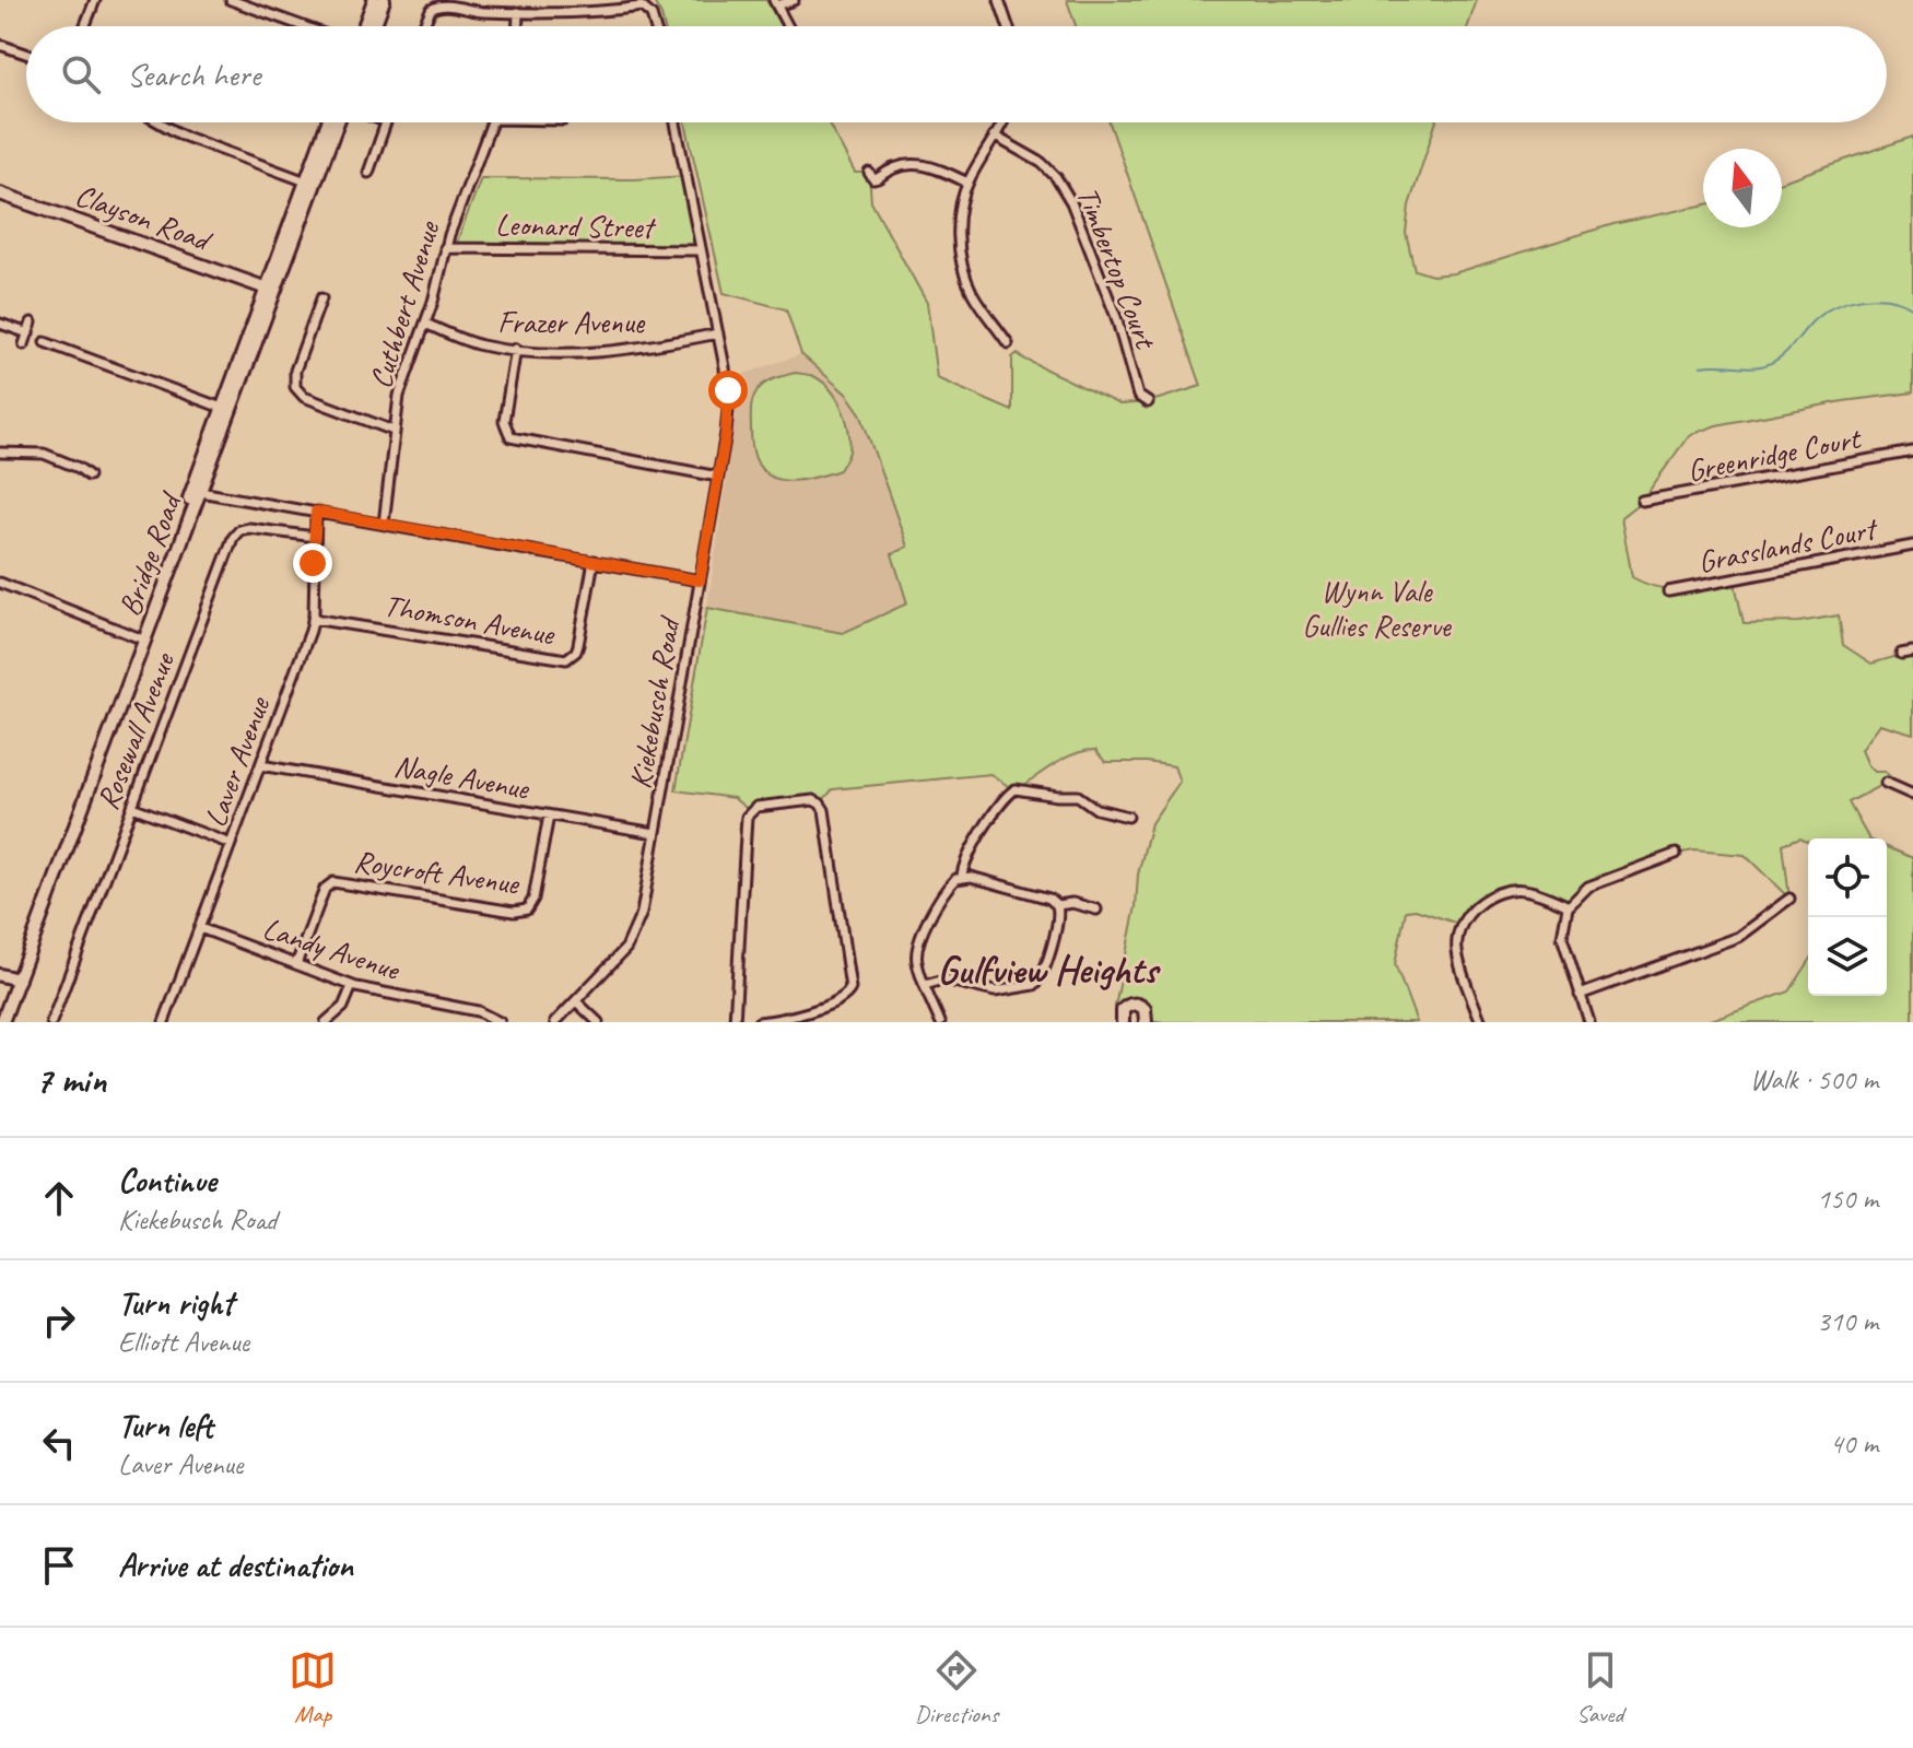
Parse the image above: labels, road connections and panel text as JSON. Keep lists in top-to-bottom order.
{
  "streets": {
    "main road": ["Clayson Road", "Bridge Road"],
    "street": [
      "Leonard Street",
      "Timbertop Court",
      "Cuthbert Avenue",
      "Frazer Avenue",
      "Greenridge Court",
      "Grasslands Court",
      "Thomson Avenue",
      "Kiekebusch Road",
      "Rosewall Avenue",
      "Laver Avenue",
      "Nagle Avenue",
      "Roycroft Avenue",
      "Landy Avenue"
    ]
  },
  "crossings": [
    ["Clayson Road", "Bridge Road"],
    ["Leonard Street", "Cuthbert Avenue"],
    ["Leonard Street", "Kiekebusch Road"],
    ["Cuthbert Avenue", "Frazer Avenue"],
    ["Frazer Avenue", "Kiekebusch Road"],
    ["Thomson Avenue", "Laver Avenue"],
    ["Kiekebusch Road", "Nagle Avenue"],
    ["Rosewall Avenue", "Laver Avenue"],
    ["Laver Avenue", "Nagle Avenue"],
    ["Laver Avenue", "Landy Avenue"],
    ["Nagle Avenue", "Roycroft Avenue"],
    ["Roycroft Avenue", "Landy Avenue"]
  ],
  "districts": ["Gulfview Heights"],
  "parks": ["Wynn Vale Gullies Reserve"],
  "north": "top",
  "page": {
    "search": "Search here",
    "heading": ["7 min", "Walk · 500 m"],
    "list": [
      ["Continue", "Kiekebusch Road", "150 m"],
      ["Turn right", "Elliott Avenue", "310 m"],
      ["Turn left", "Laver Avenue", "40 m"],
      "Arrive at destination"
    ],
    "nav": ["Map", "Directions", "Saved"]
  }
}
